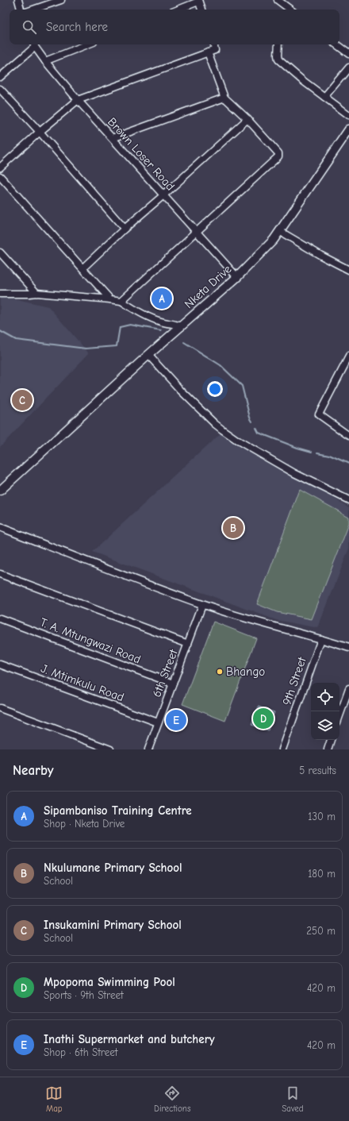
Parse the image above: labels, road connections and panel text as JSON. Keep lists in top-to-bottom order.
{
  "streets": {
    "street": [
      "Brown Loser Road",
      "Nketa Drive",
      "T. A. Mtungwazi Road",
      "6th Street",
      "9th Street",
      "J. Mtimkulu Road"
    ]
  },
  "crossings": [
    ["Brown Loser Road", "Nketa Drive"],
    ["T. A. Mtungwazi Road", "6th Street"],
    ["6th Street", "J. Mtimkulu Road"]
  ],
  "places": ["Bhango"],
  "page": {
    "search": "Search here",
    "pins": [
      "A",
      "C",
      "B",
      "D",
      "E"
    ],
    "heading": ["Nearby", "5 results"],
    "list": [
      {
        "mark": "A",
        "name": "Sipambaniso Training Centre",
        "note": "Shop · Nketa Drive",
        "value": "130 m"
      },
      {
        "mark": "B",
        "name": "Nkulumane Primary School",
        "note": "School",
        "value": "180 m"
      },
      {
        "mark": "C",
        "name": "Insukamini Primary School",
        "note": "School",
        "value": "250 m"
      },
      {
        "mark": "D",
        "name": "Mpopoma Swimming Pool",
        "note": "Sports · 9th Street",
        "value": "420 m"
      },
      {
        "mark": "E",
        "name": "Inathi Supermarket and butchery",
        "note": "Shop · 6th Street",
        "value": "420 m"
      }
    ],
    "nav": ["Map", "Directions", "Saved"]
  }
}
